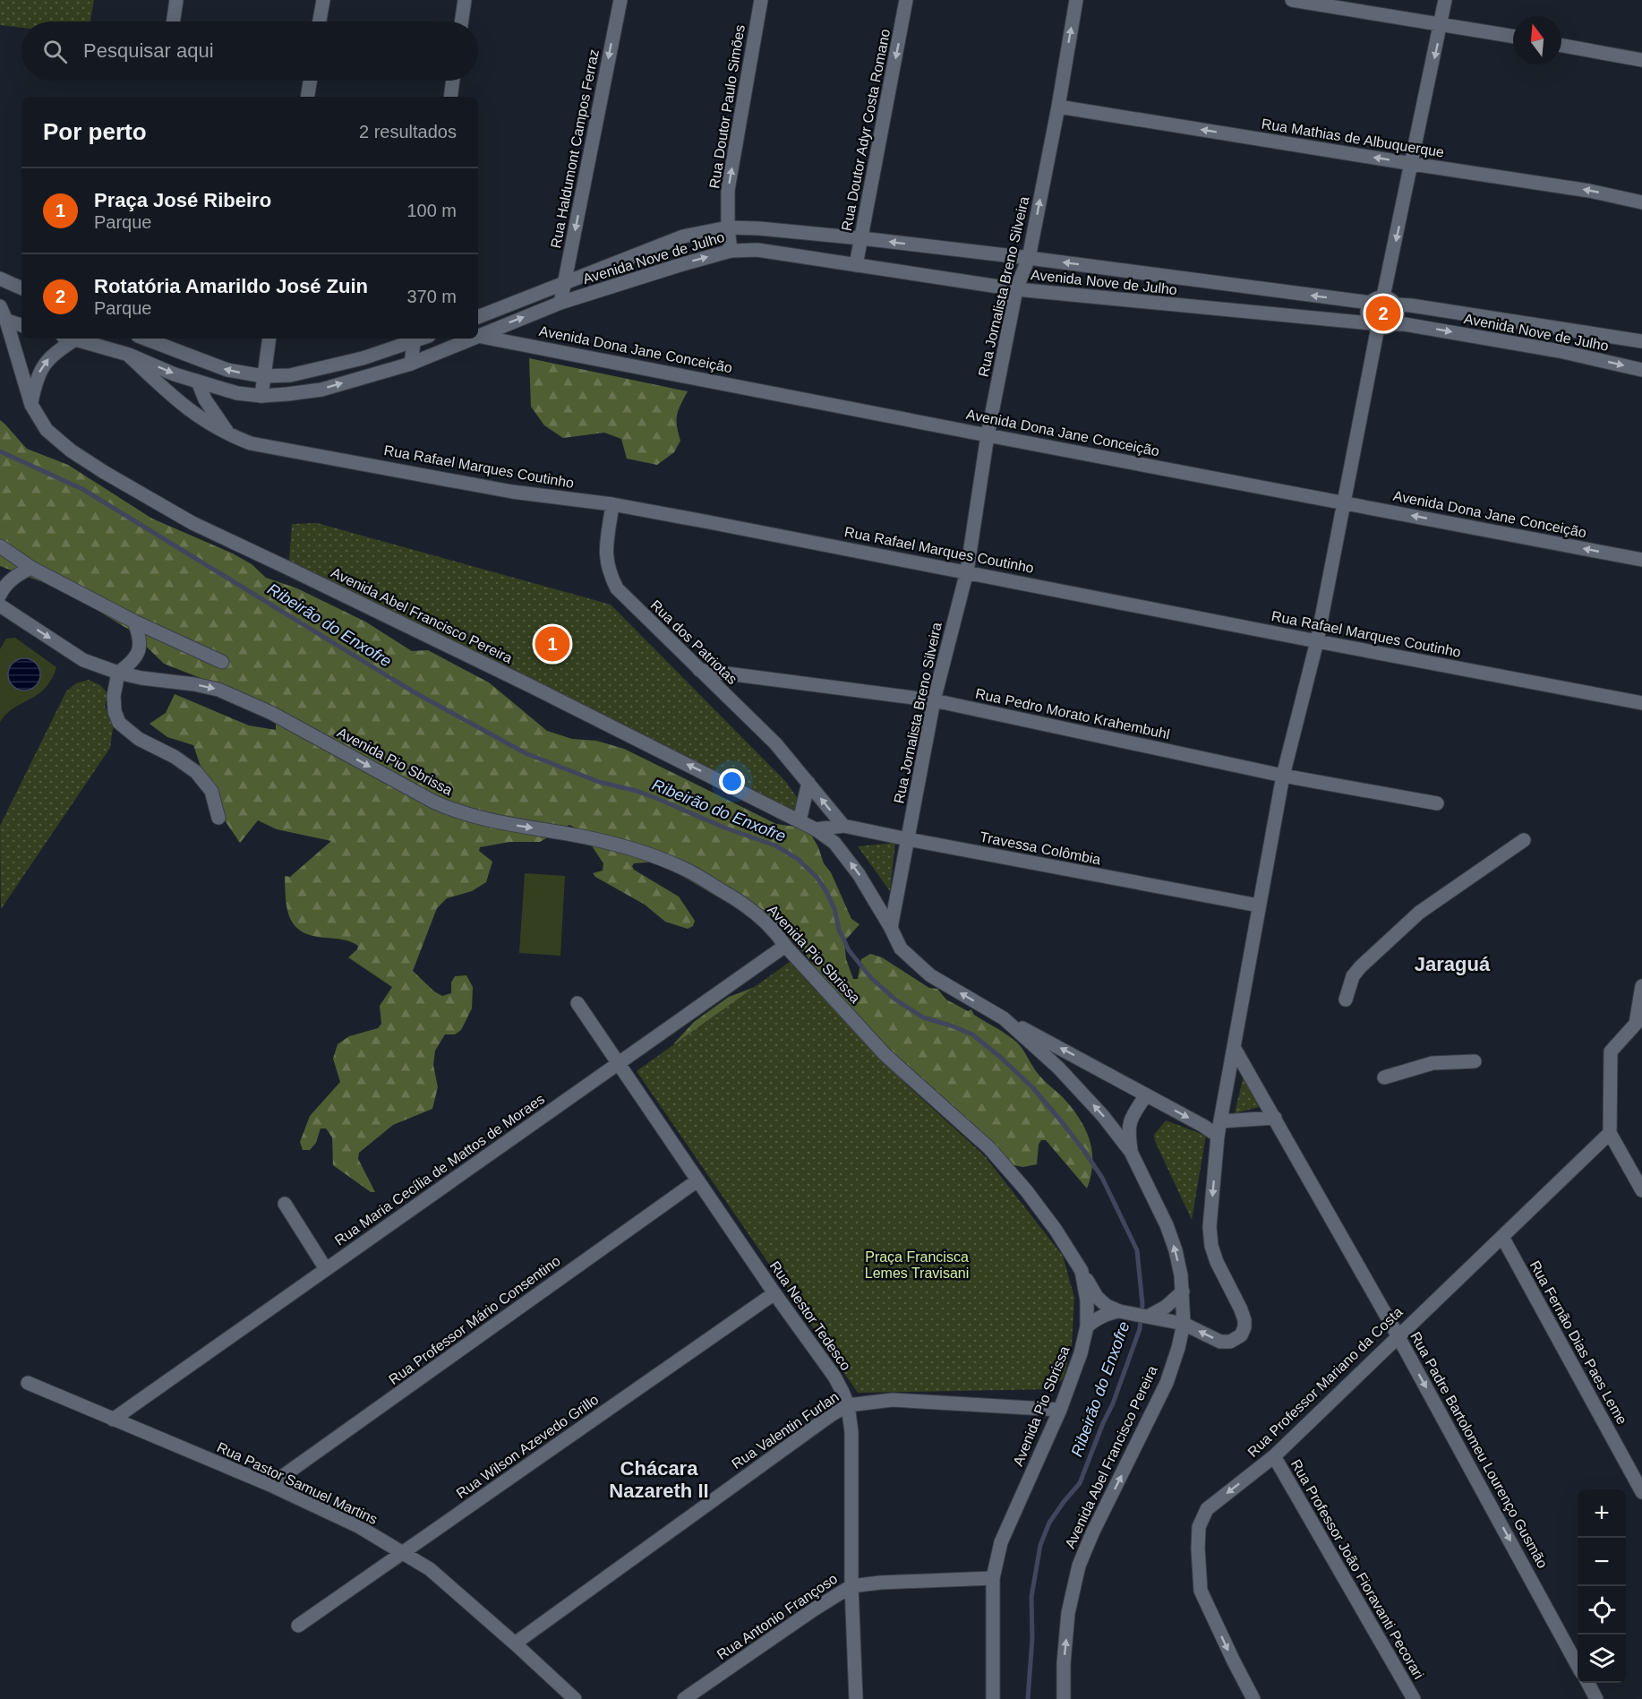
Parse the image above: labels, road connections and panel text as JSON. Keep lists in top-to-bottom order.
{
  "streets": {
    "street": [
      "Rua Doutor Paulo Simões",
      "Rua Doutor Adyr Costa Romano",
      "Rua Mathias de Albuquerque",
      "Rua Haldumont Campos Ferraz",
      "Avenida Nove de Julho",
      "Rua Jornalista Breno Silveira",
      "Avenida Dona Jane Conceição",
      "Rua Rafael Marques Coutinho",
      "Avenida Abel Francisco Pereira",
      "Rua dos Patriotas",
      "Rua Pedro Morato Krahembuhl",
      "Avenida Pio Sbrissa",
      "Travessa Colômbia",
      "Rua Maria Cecília de Mattos de Moraes",
      "Rua Nestor Tedesco",
      "Rua Professor Mário Consentino",
      "Rua Fernão Dias Paes Leme",
      "Rua Professor Mariano da Costa",
      "Rua Valentin Furlan",
      "Rua Wilson Azevedo Grillo",
      "Rua Padre Bartolomeu Lourenço Gusmão",
      "Rua Pastor Samuel Martins",
      "Rua Professor João Fioravanti Pecorari",
      "Rua Antonio Françoso"
    ]
  },
  "crossings": [
    ["Rua Doutor Paulo Simões", "Avenida Nove de Julho"],
    ["Rua Doutor Adyr Costa Romano", "Avenida Nove de Julho"],
    ["Rua Mathias de Albuquerque", "Rua Jornalista Breno Silveira"],
    ["Rua Haldumont Campos Ferraz", "Avenida Nove de Julho"],
    ["Avenida Nove de Julho", "Rua Jornalista Breno Silveira"],
    ["Avenida Nove de Julho", "Rua Rafael Marques Coutinho"],
    ["Rua Jornalista Breno Silveira", "Avenida Dona Jane Conceição"],
    ["Rua Jornalista Breno Silveira", "Rua Rafael Marques Coutinho"],
    ["Rua Jornalista Breno Silveira", "Avenida Abel Francisco Pereira"],
    ["Rua Jornalista Breno Silveira", "Rua Pedro Morato Krahembuhl"],
    ["Rua Jornalista Breno Silveira", "Travessa Colômbia"],
    ["Rua Rafael Marques Coutinho", "Rua dos Patriotas"],
    ["Avenida Abel Francisco Pereira", "Travessa Colômbia"],
    ["Rua dos Patriotas", "Rua Pedro Morato Krahembuhl"],
    ["Rua dos Patriotas", "Travessa Colômbia"],
    ["Avenida Pio Sbrissa", "Rua Maria Cecília de Mattos de Moraes"],
    ["Avenida Pio Sbrissa", "Rua Valentin Furlan"],
    ["Avenida Pio Sbrissa", "Rua Antonio Françoso"],
    ["Rua Maria Cecília de Mattos de Moraes", "Rua Nestor Tedesco"],
    ["Rua Maria Cecília de Mattos de Moraes", "Rua Pastor Samuel Martins"],
    ["Rua Nestor Tedesco", "Rua Professor Mário Consentino"],
    ["Rua Nestor Tedesco", "Rua Valentin Furlan"],
    ["Rua Nestor Tedesco", "Rua Wilson Azevedo Grillo"],
    ["Rua Nestor Tedesco", "Rua Antonio Françoso"],
    ["Rua Professor Mário Consentino", "Rua Pastor Samuel Martins"],
    ["Rua Fernão Dias Paes Leme", "Rua Professor Mariano da Costa"],
    ["Rua Professor Mariano da Costa", "Rua Padre Bartolomeu Lourenço Gusmão"],
    ["Rua Professor Mariano da Costa", "Rua Professor João Fioravanti Pecorari"],
    ["Rua Valentin Furlan", "Rua Pastor Samuel Martins"],
    ["Rua Wilson Azevedo Grillo", "Rua Pastor Samuel Martins"]
  ],
  "one_way": [
    "Rua Doutor Paulo Simões",
    "Rua Doutor Adyr Costa Romano",
    "Rua Mathias de Albuquerque",
    "Rua Haldumont Campos Ferraz",
    "Avenida Abel Francisco Pereira",
    "Avenida Pio Sbrissa",
    "Rua Padre Bartolomeu Lourenço Gusmão"
  ],
  "districts": ["Jaraguá", "Chácara Nazareth II"],
  "water": ["Ribeirão do Enxofre"],
  "parks": ["Praça Francisca Lemes Travisani"],
  "north": "top",
  "page": {
    "search": "Pesquisar aqui",
    "heading": ["Por perto", "2 resultados"],
    "list": [
      {
        "mark": "1",
        "name": "Praça José Ribeiro",
        "note": "Parque",
        "value": "100 m"
      },
      {
        "mark": "2",
        "name": "Rotatória Amarildo José Zuin",
        "note": "Parque",
        "value": "370 m"
      }
    ],
    "pins": ["2", "1"],
    "map_buttons": ["+", "−"]
  }
}
